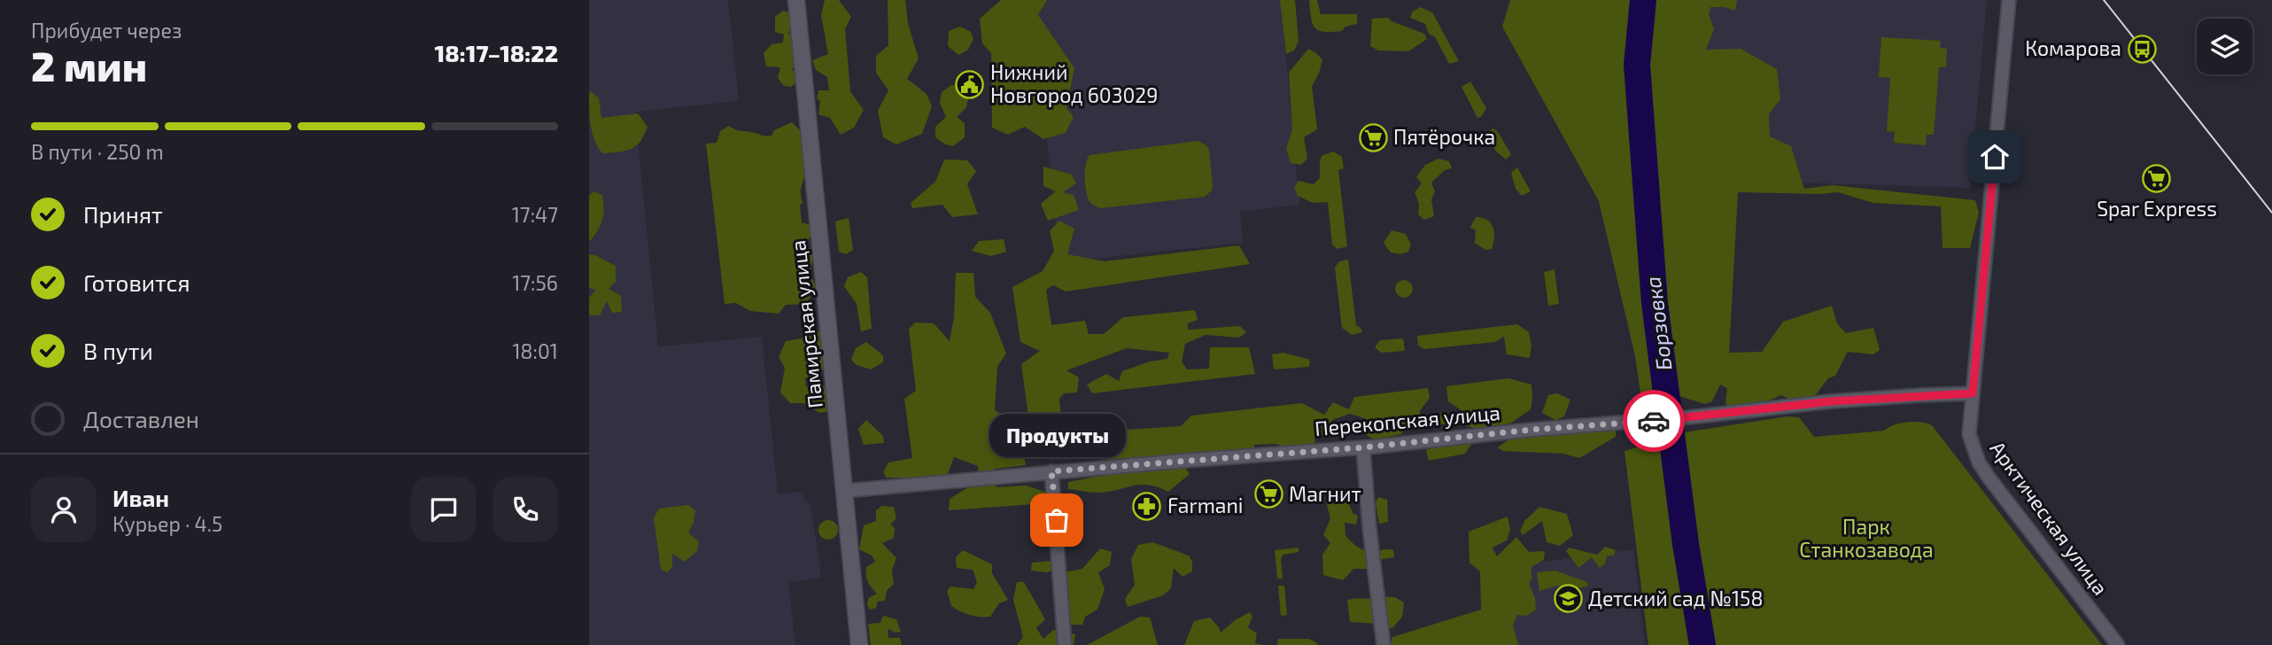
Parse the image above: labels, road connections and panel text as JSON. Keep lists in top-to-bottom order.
{
  "streets": {
    "street": ["Памирская улица", "Перекопская улица", "Арктическая улица"]
  },
  "crossings": [
    ["Памирская улица", "Перекопская улица"],
    ["Перекопская улица", "Арктическая улица"]
  ],
  "water": ["Борзовка"],
  "parks": ["Парк Станкозавода"],
  "places": {
    "bus stop": ["Комарова"],
    "public building": ["Нижний Новгород 603029"],
    "supermarket": ["Пятёрочка", "Spar Express", "Магнит"],
    "pharmacy": ["Farmani"],
    "other": ["Продукты"],
    "school or university": ["Детский сад №158"]
  },
  "page": {
    "heading": ["2 мин", "Прибудет через", "18:17–18:22"],
    "panel": ["Иван", "Курьер · 4.5"],
    "bar": "В пути · 250 m",
    "list": [
      ["Принят", "17:47"],
      ["Готовится", "17:56"],
      ["В пути", "18:01"],
      "Доставлен"
    ],
    "bubble": "Продукты"
  }
}
